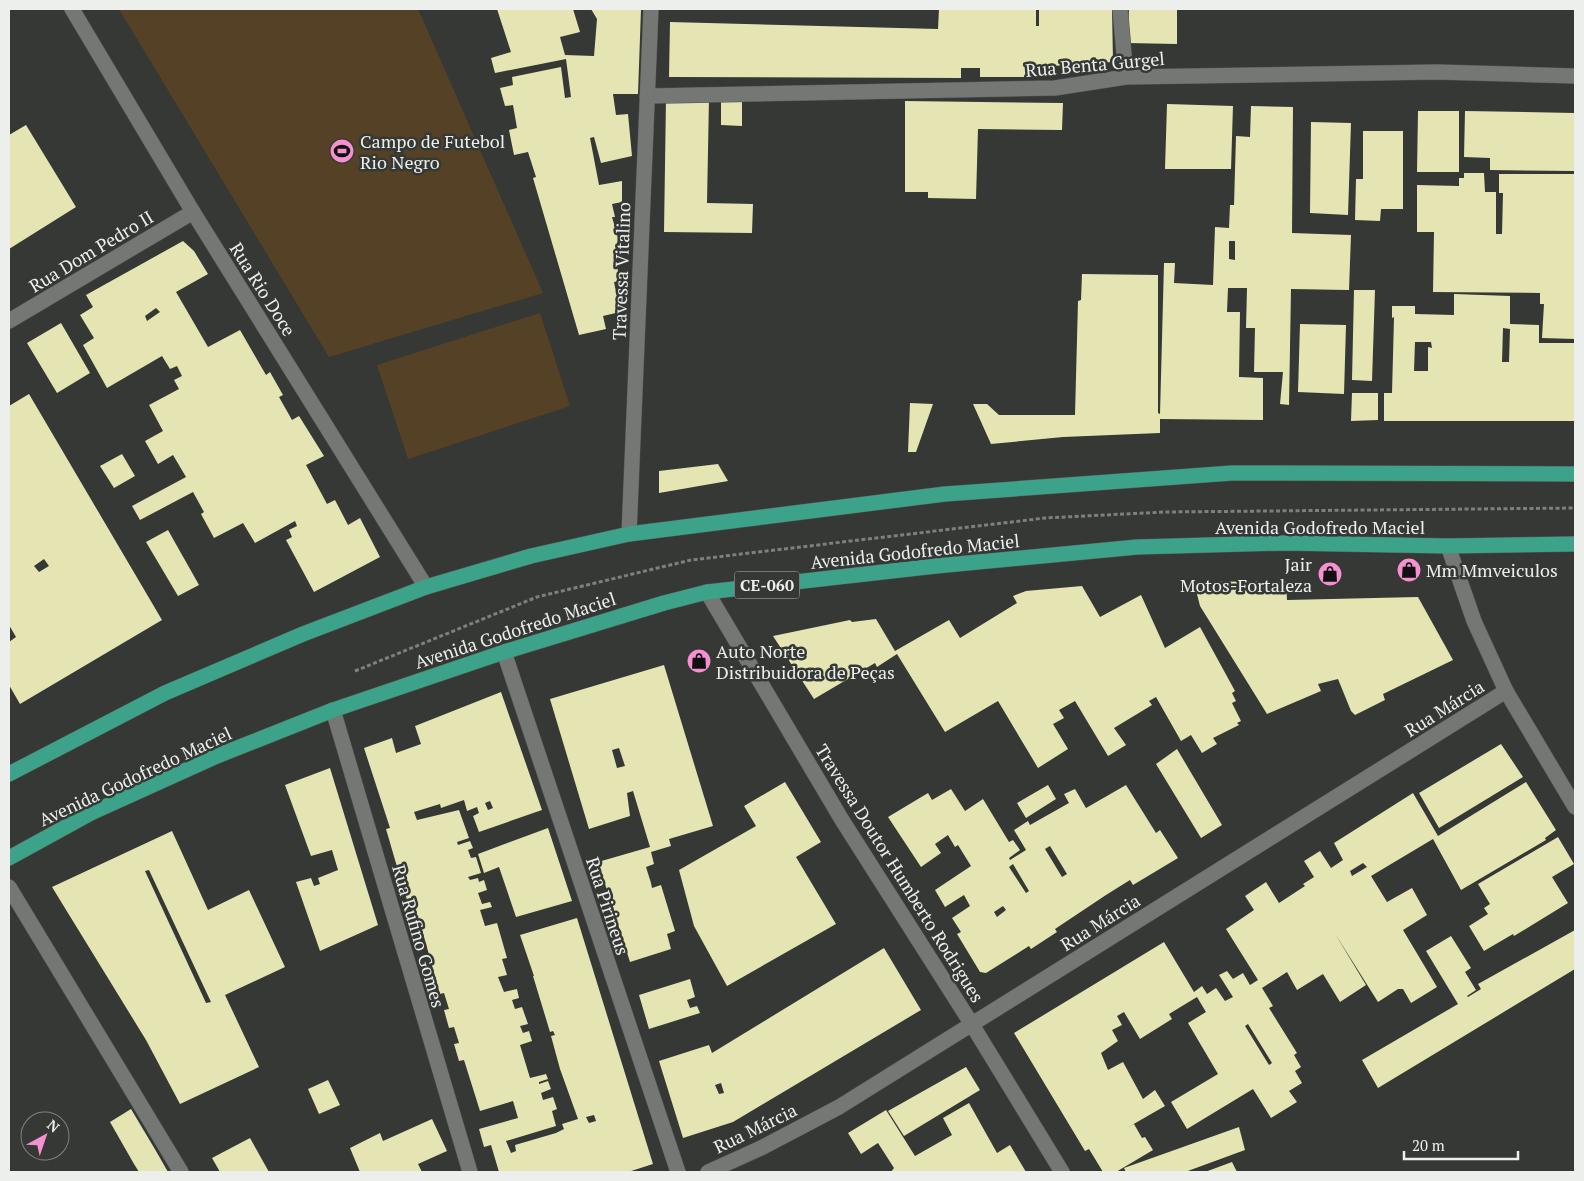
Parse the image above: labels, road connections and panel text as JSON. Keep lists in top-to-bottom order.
{
  "streets": {
    "main road": ["Avenida Godofredo Maciel", "CE-060"],
    "street": [
      "Rua Benta Gurgel",
      "Rua Dom Pedro II",
      "Travessa Vitalino",
      "Rua Rio Doce",
      "Rua Márcia",
      "Travessa Doutor Humberto Rodrigues",
      "Rua Pirineus",
      "Rua Rufino Gomes"
    ]
  },
  "crossings": [
    ["Rua Benta Gurgel", "Travessa Vitalino"],
    ["Rua Dom Pedro II", "Rua Rio Doce"],
    ["Avenida Godofredo Maciel", "Travessa Doutor Humberto Rodrigues"],
    ["Avenida Godofredo Maciel", "Rua Pirineus"],
    ["Avenida Godofredo Maciel", "Rua Rufino Gomes"],
    ["Rua Márcia", "Travessa Doutor Humberto Rodrigues"]
  ],
  "places": {
    "sports": ["Campo de Futebol Rio Negro"],
    "shop": ["Mm Mmveiculos", "Jair Motos-Fortaleza", "Auto Norte Distribuidora de Peças"]
  },
  "scale_bar": "20 m",
  "north": "top right"
}
